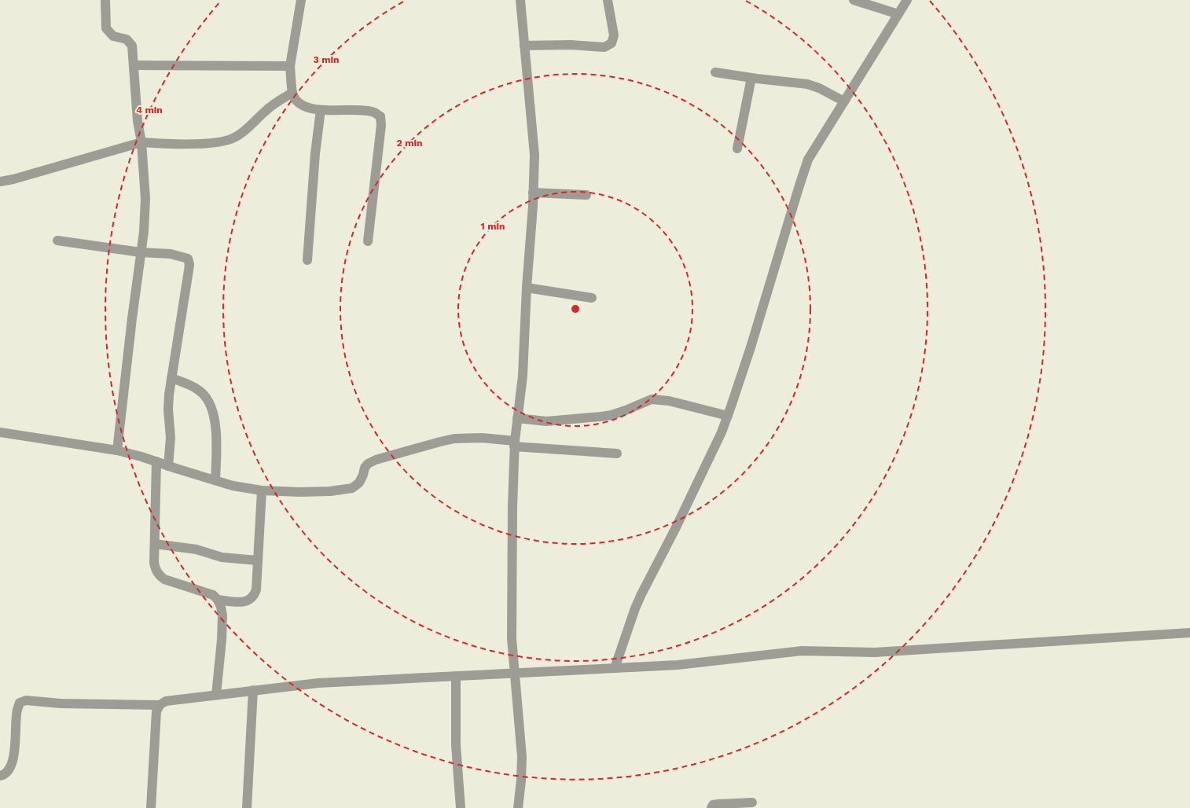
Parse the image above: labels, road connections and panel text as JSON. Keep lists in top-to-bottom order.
{
  "rings": [
    "3 min",
    "4 min",
    "2 min",
    "1 min"
  ]
}
